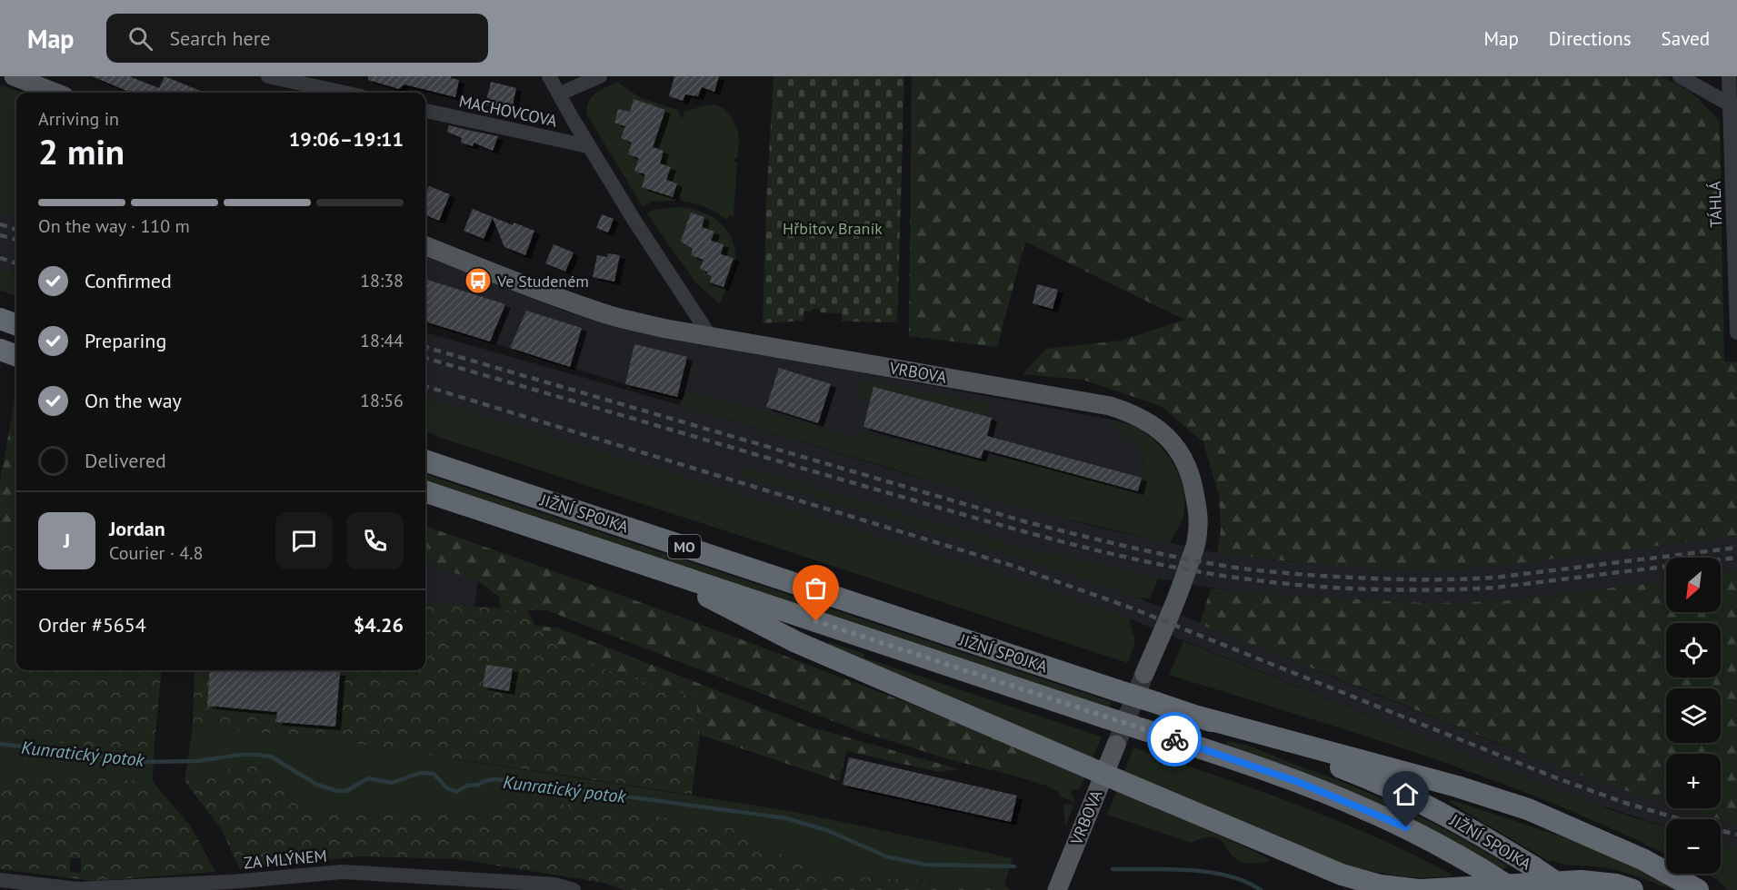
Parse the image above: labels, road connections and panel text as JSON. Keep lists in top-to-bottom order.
{
  "streets": {
    "highway": ["JIŽNÍ SPOJKA", "MO"],
    "main road": ["VRBOVA"],
    "street": ["MACHOVCOVA", "TÁHLÁ", "ZA MLÝNEM"]
  },
  "water": ["Kunratický potok"],
  "parks": ["Hřbitov Braník"],
  "places": {
    "bus stop": ["Ve Studeném"]
  },
  "north": "bottom left",
  "page": {
    "header": "Map",
    "search": "Search here",
    "nav": ["Map", "Directions", "Saved"],
    "heading": ["2 min", "Arriving in", "19:06–19:11"],
    "panel": [
      "Jordan",
      "Courier · 4.8",
      "Order #5654",
      "$4.26"
    ],
    "bar": "On the way · 110 m",
    "list": [
      ["Confirmed", "18:38"],
      ["Preparing", "18:44"],
      ["On the way", "18:56"],
      "Delivered"
    ],
    "round": "J",
    "map_buttons": ["+", "−"]
  }
}
